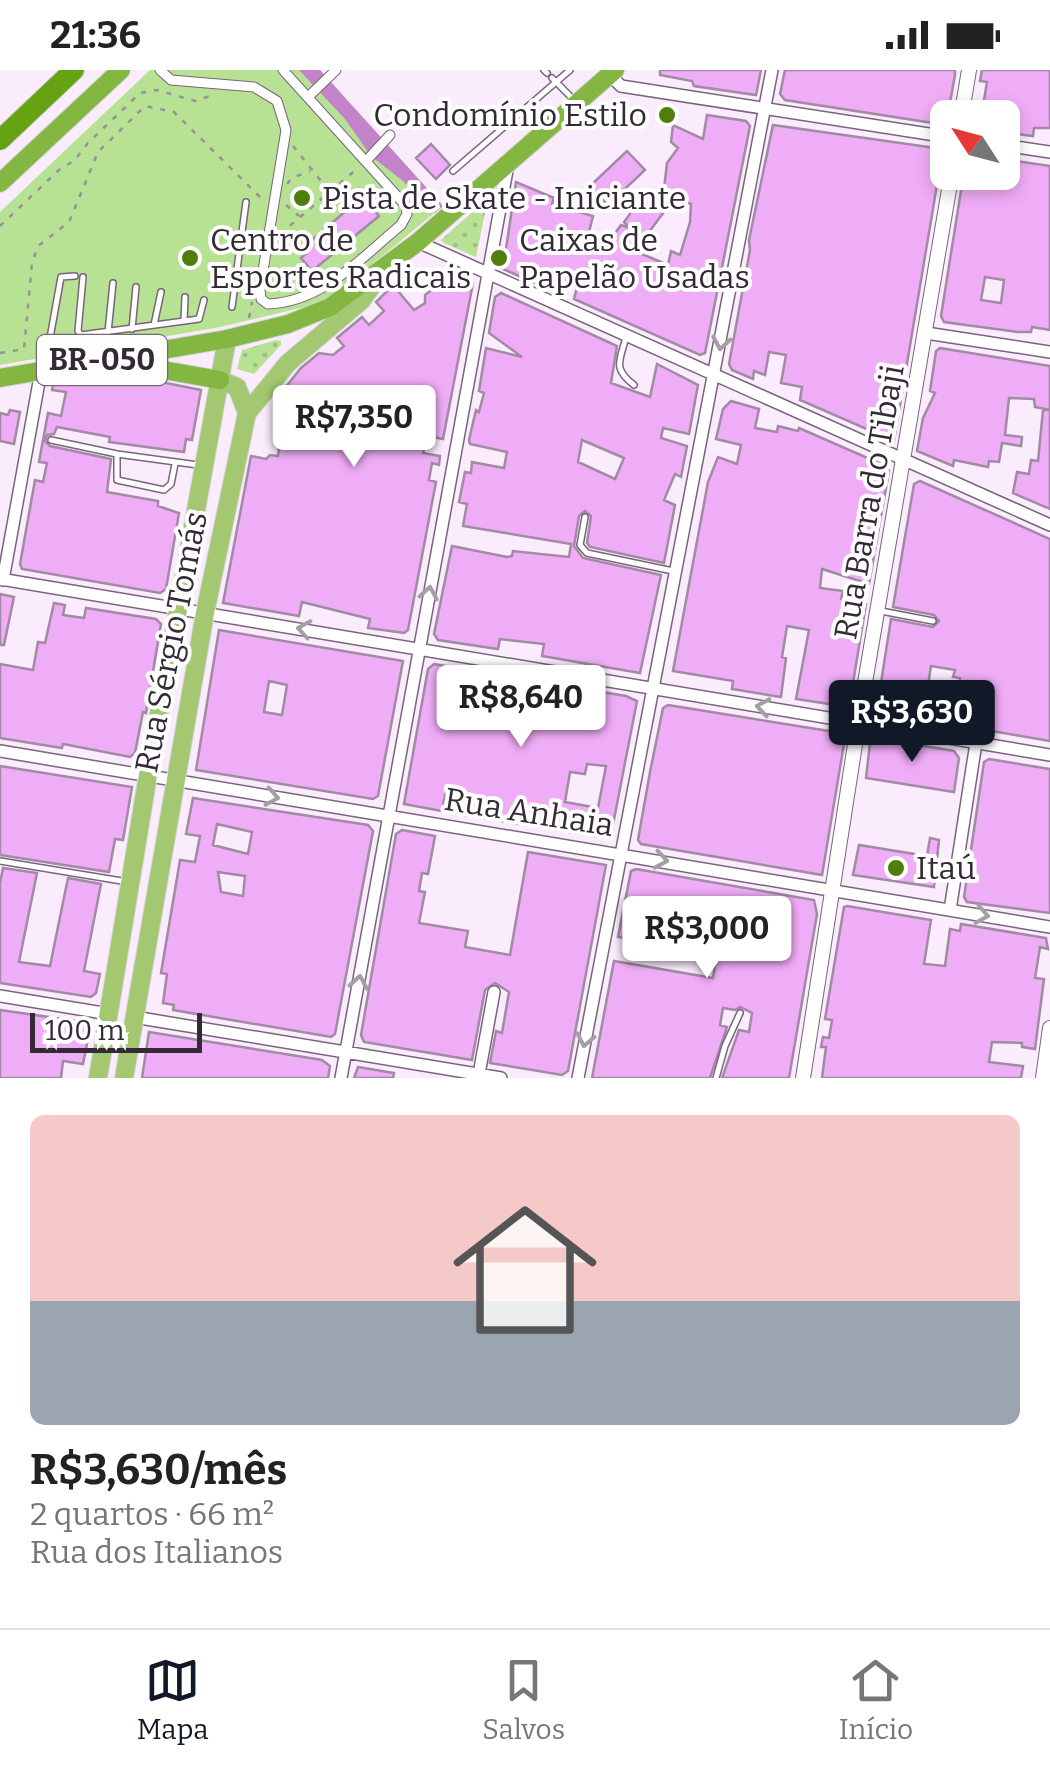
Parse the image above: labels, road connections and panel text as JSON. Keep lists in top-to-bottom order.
{
  "streets": {
    "highway": ["BR-050"],
    "main road": ["Rua Sérgio Tomás"],
    "street": ["Rua Barra do Tibaji", "Rua Anhaia"]
  },
  "crossings": [
    ["BR-050", "Rua Sérgio Tomás"],
    ["Rua Barra do Tibaji", "Rua Anhaia"],
    ["Rua Sérgio Tomás", "Rua Anhaia"]
  ],
  "one_way": ["Rua Anhaia"],
  "places": [
    "Condomínio Estilo",
    "Pista de Skate - Iniciante",
    "Centro de Esportes Radicais",
    "Caixas de Papelão Usadas",
    "Itaú"
  ],
  "scale_bar": "100 m",
  "north": "top left",
  "page": {
    "status": "21:36",
    "price": [
      "R$7,350",
      "R$8,640",
      "R$3,630",
      "R$3,000"
    ],
    "scale": "100 m",
    "list": [
      {
        "name": "R$3,630/mês",
        "note": "2 quartos · 66 m² · Rua dos Italianos"
      }
    ],
    "tabs": ["Mapa", "Salvos", "Início"]
  }
}
